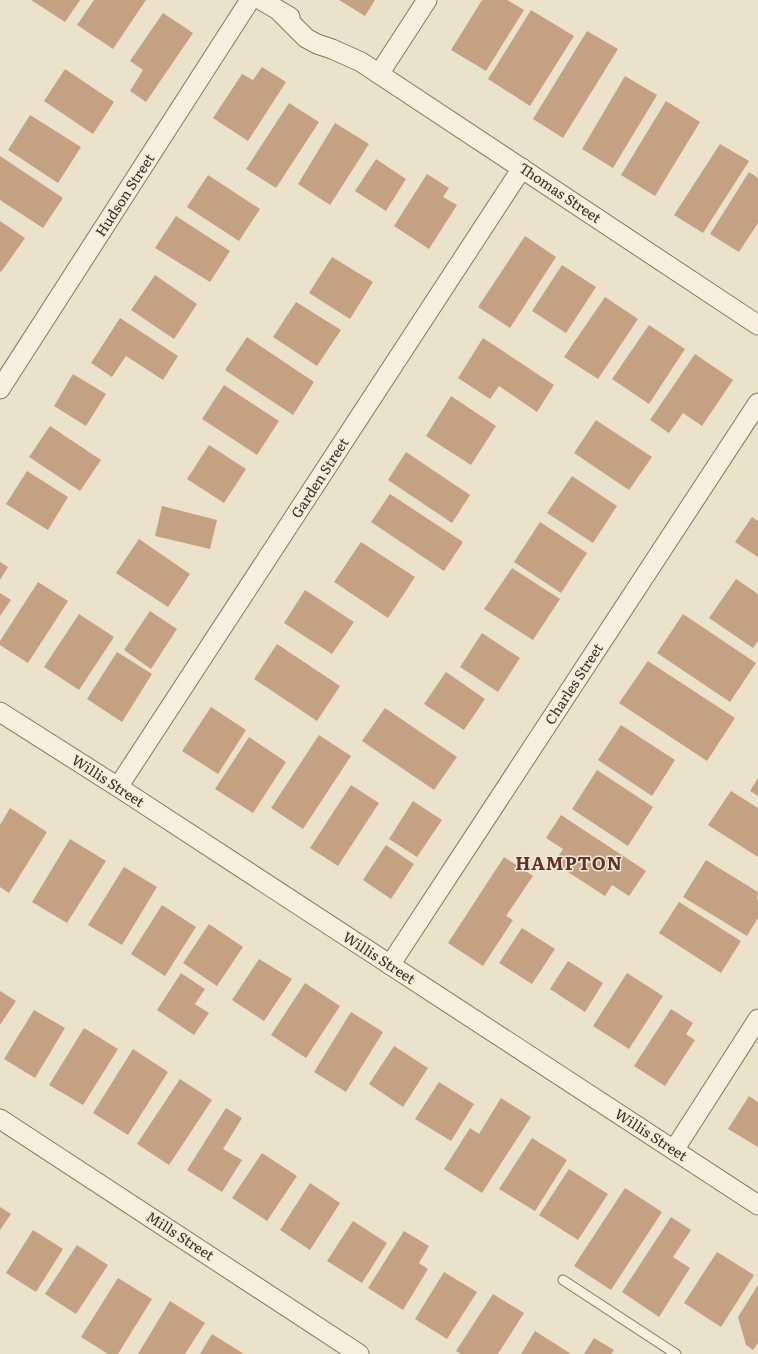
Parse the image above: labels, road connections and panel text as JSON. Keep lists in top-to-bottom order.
{
  "streets": {
    "street": [
      "Thomas Street",
      "Hudson Street",
      "Garden Street",
      "Charles Street",
      "Willis Street",
      "Mills Street"
    ]
  },
  "crossings": [
    ["Thomas Street", "Garden Street"],
    ["Garden Street", "Willis Street"],
    ["Charles Street", "Willis Street"]
  ],
  "districts": ["HAMPTON"]
}
